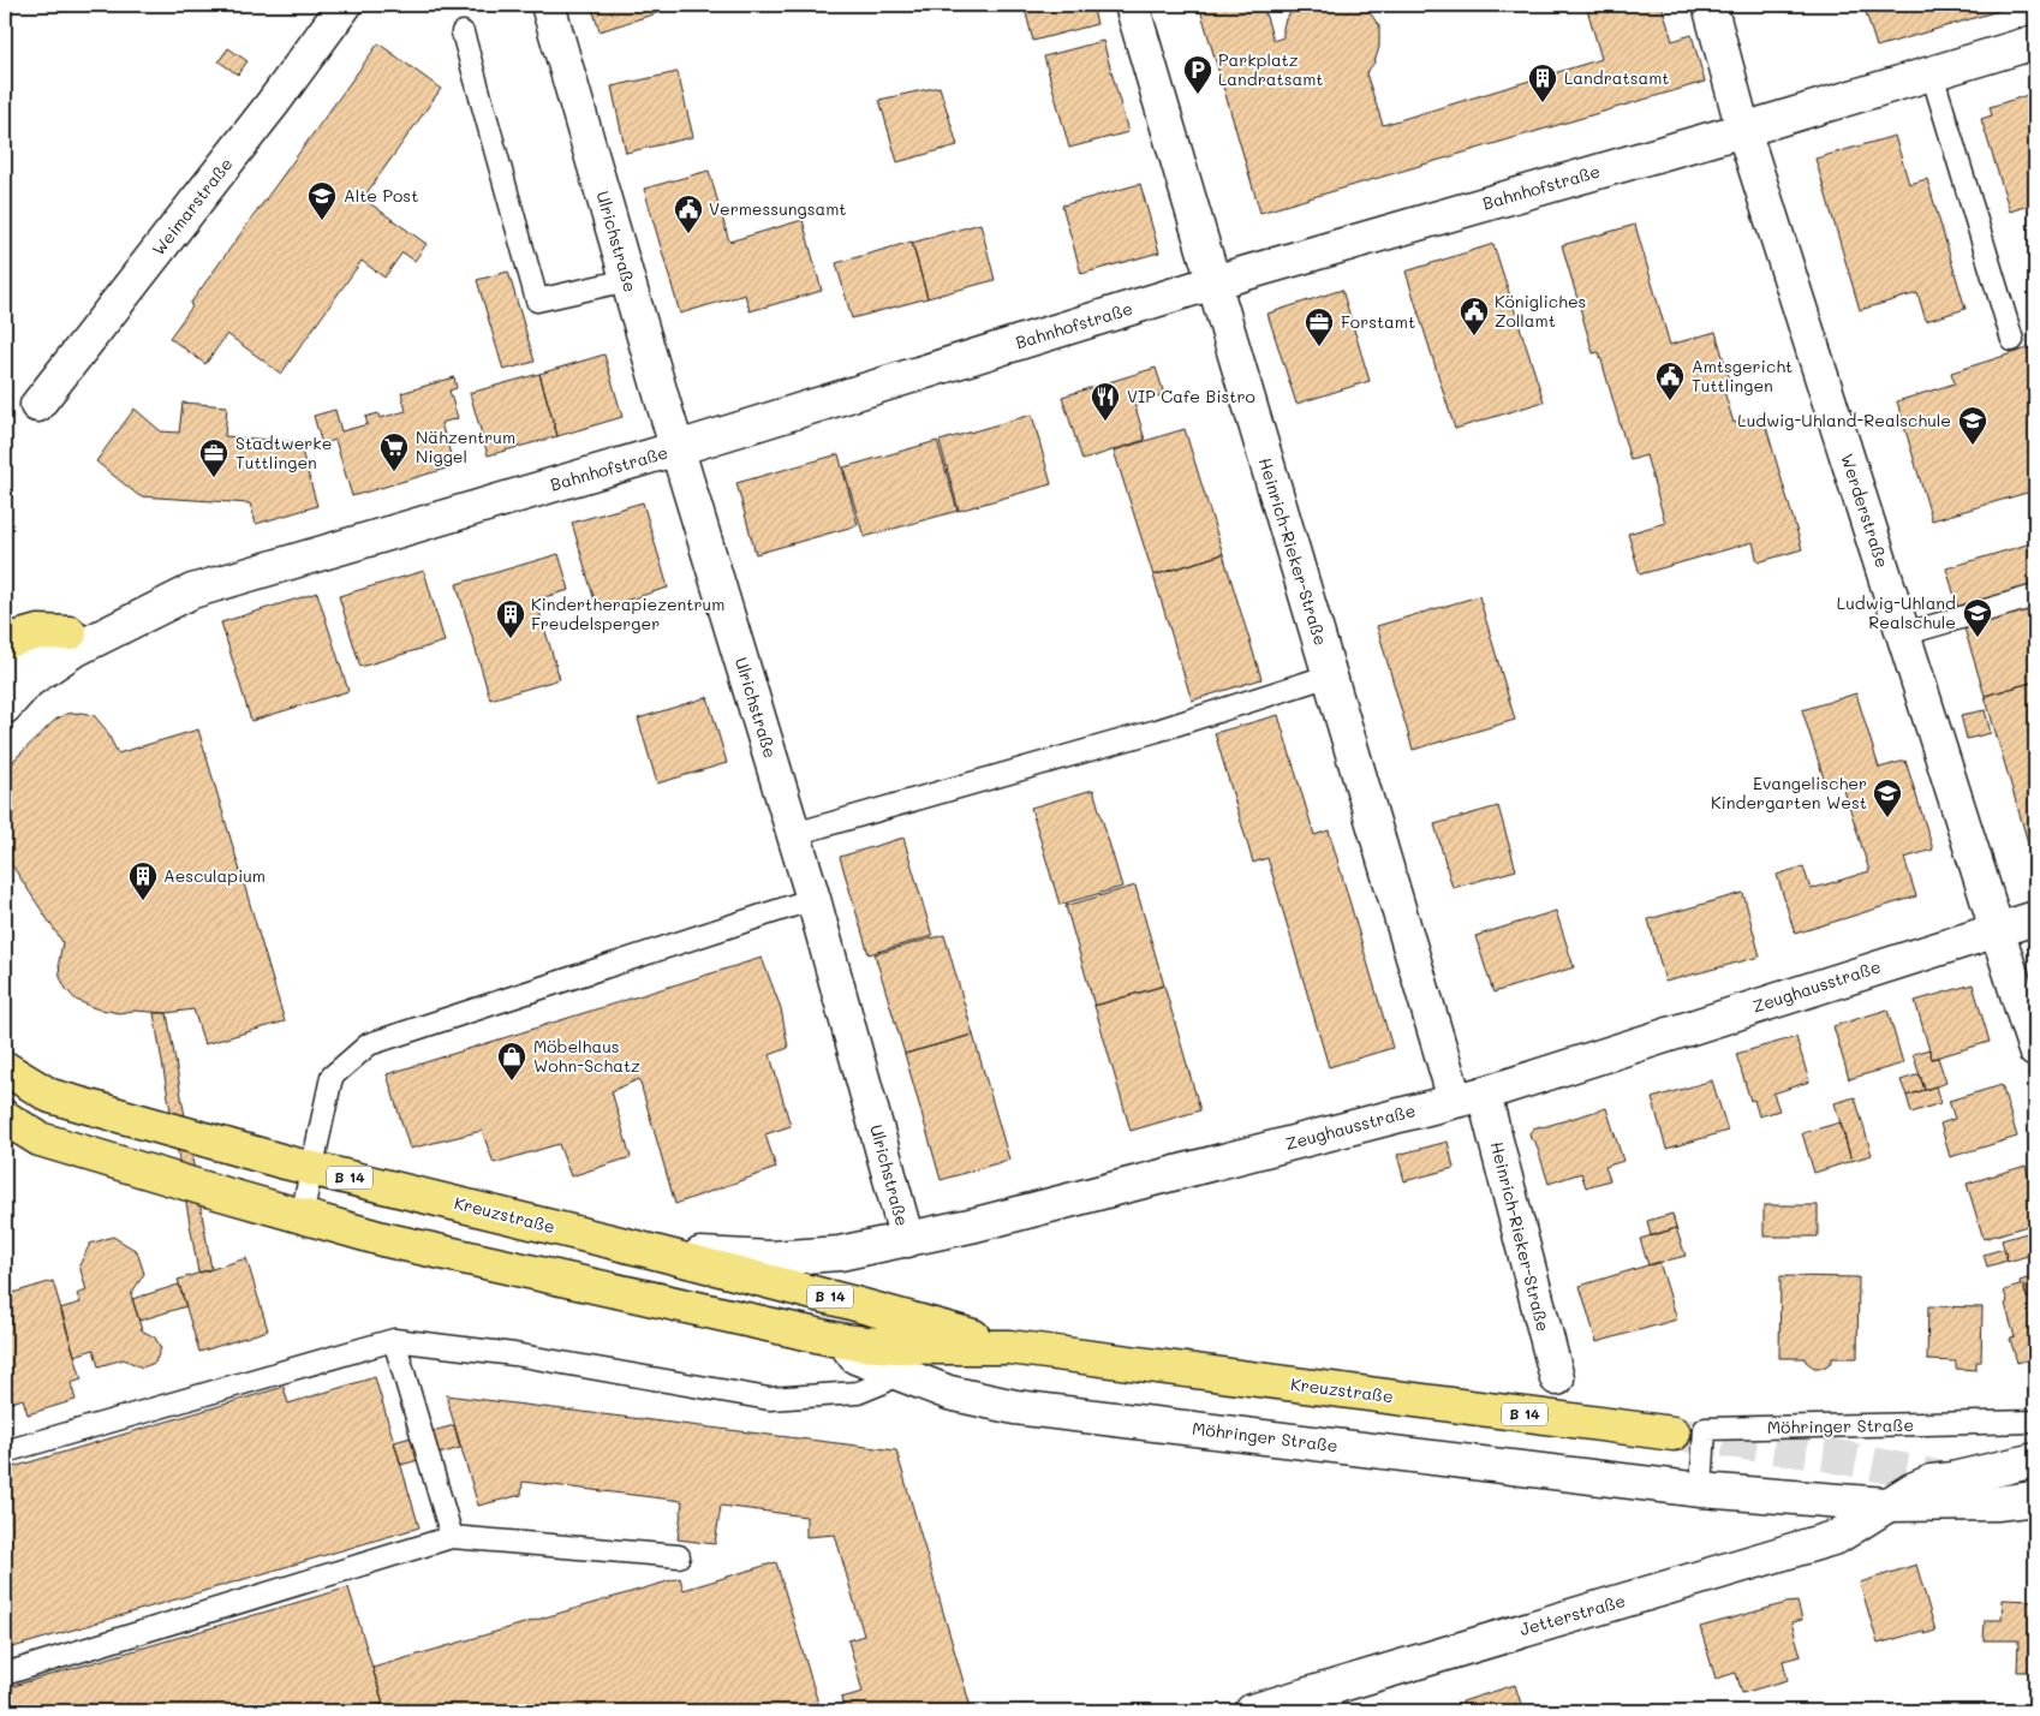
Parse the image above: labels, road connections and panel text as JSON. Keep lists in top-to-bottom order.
{
  "streets": {
    "main road": ["B 14", "Kreuzstraße"],
    "street": [
      "Bahnhofstraße",
      "Weimarstraße",
      "Ulrichstraße",
      "Werderstraße",
      "Heinrich-Rieker-Straße",
      "Zeughausstraße",
      "Möhringer Straße",
      "Jetterstraße"
    ]
  },
  "crossings": [
    ["Bahnhofstraße", "Ulrichstraße"],
    ["Bahnhofstraße", "Werderstraße"],
    ["Bahnhofstraße", "Heinrich-Rieker-Straße"],
    ["Ulrichstraße", "Zeughausstraße"],
    ["Werderstraße", "Zeughausstraße"],
    ["Heinrich-Rieker-Straße", "Zeughausstraße"],
    ["Zeughausstraße", "Kreuzstraße"],
    ["Kreuzstraße", "Möhringer Straße"],
    ["Möhringer Straße", "Jetterstraße"]
  ],
  "places": {
    "parking": ["Parkplatz Landratsamt"],
    "building": ["Landratsamt", "Kindertherapiezentrum Freudelsperger", "Aesculapium"],
    "school or university": [
      "Alte Post",
      "Ludwig-Uhland-Realschule",
      "Ludwig-Uhland Realschule",
      "Evangelischer Kindergarten West"
    ],
    "public building": ["Vermessungsamt", "Königliches Zollamt", "Amtsgericht Tuttlingen"],
    "office": ["Forstamt", "Stadtwerke Tuttlingen"],
    "restaurant": ["VIP Cafe Bistro"],
    "supermarket": ["Nähzentrum Niggel"],
    "shop": ["Möbelhaus Wohn-Schatz"]
  }
}
